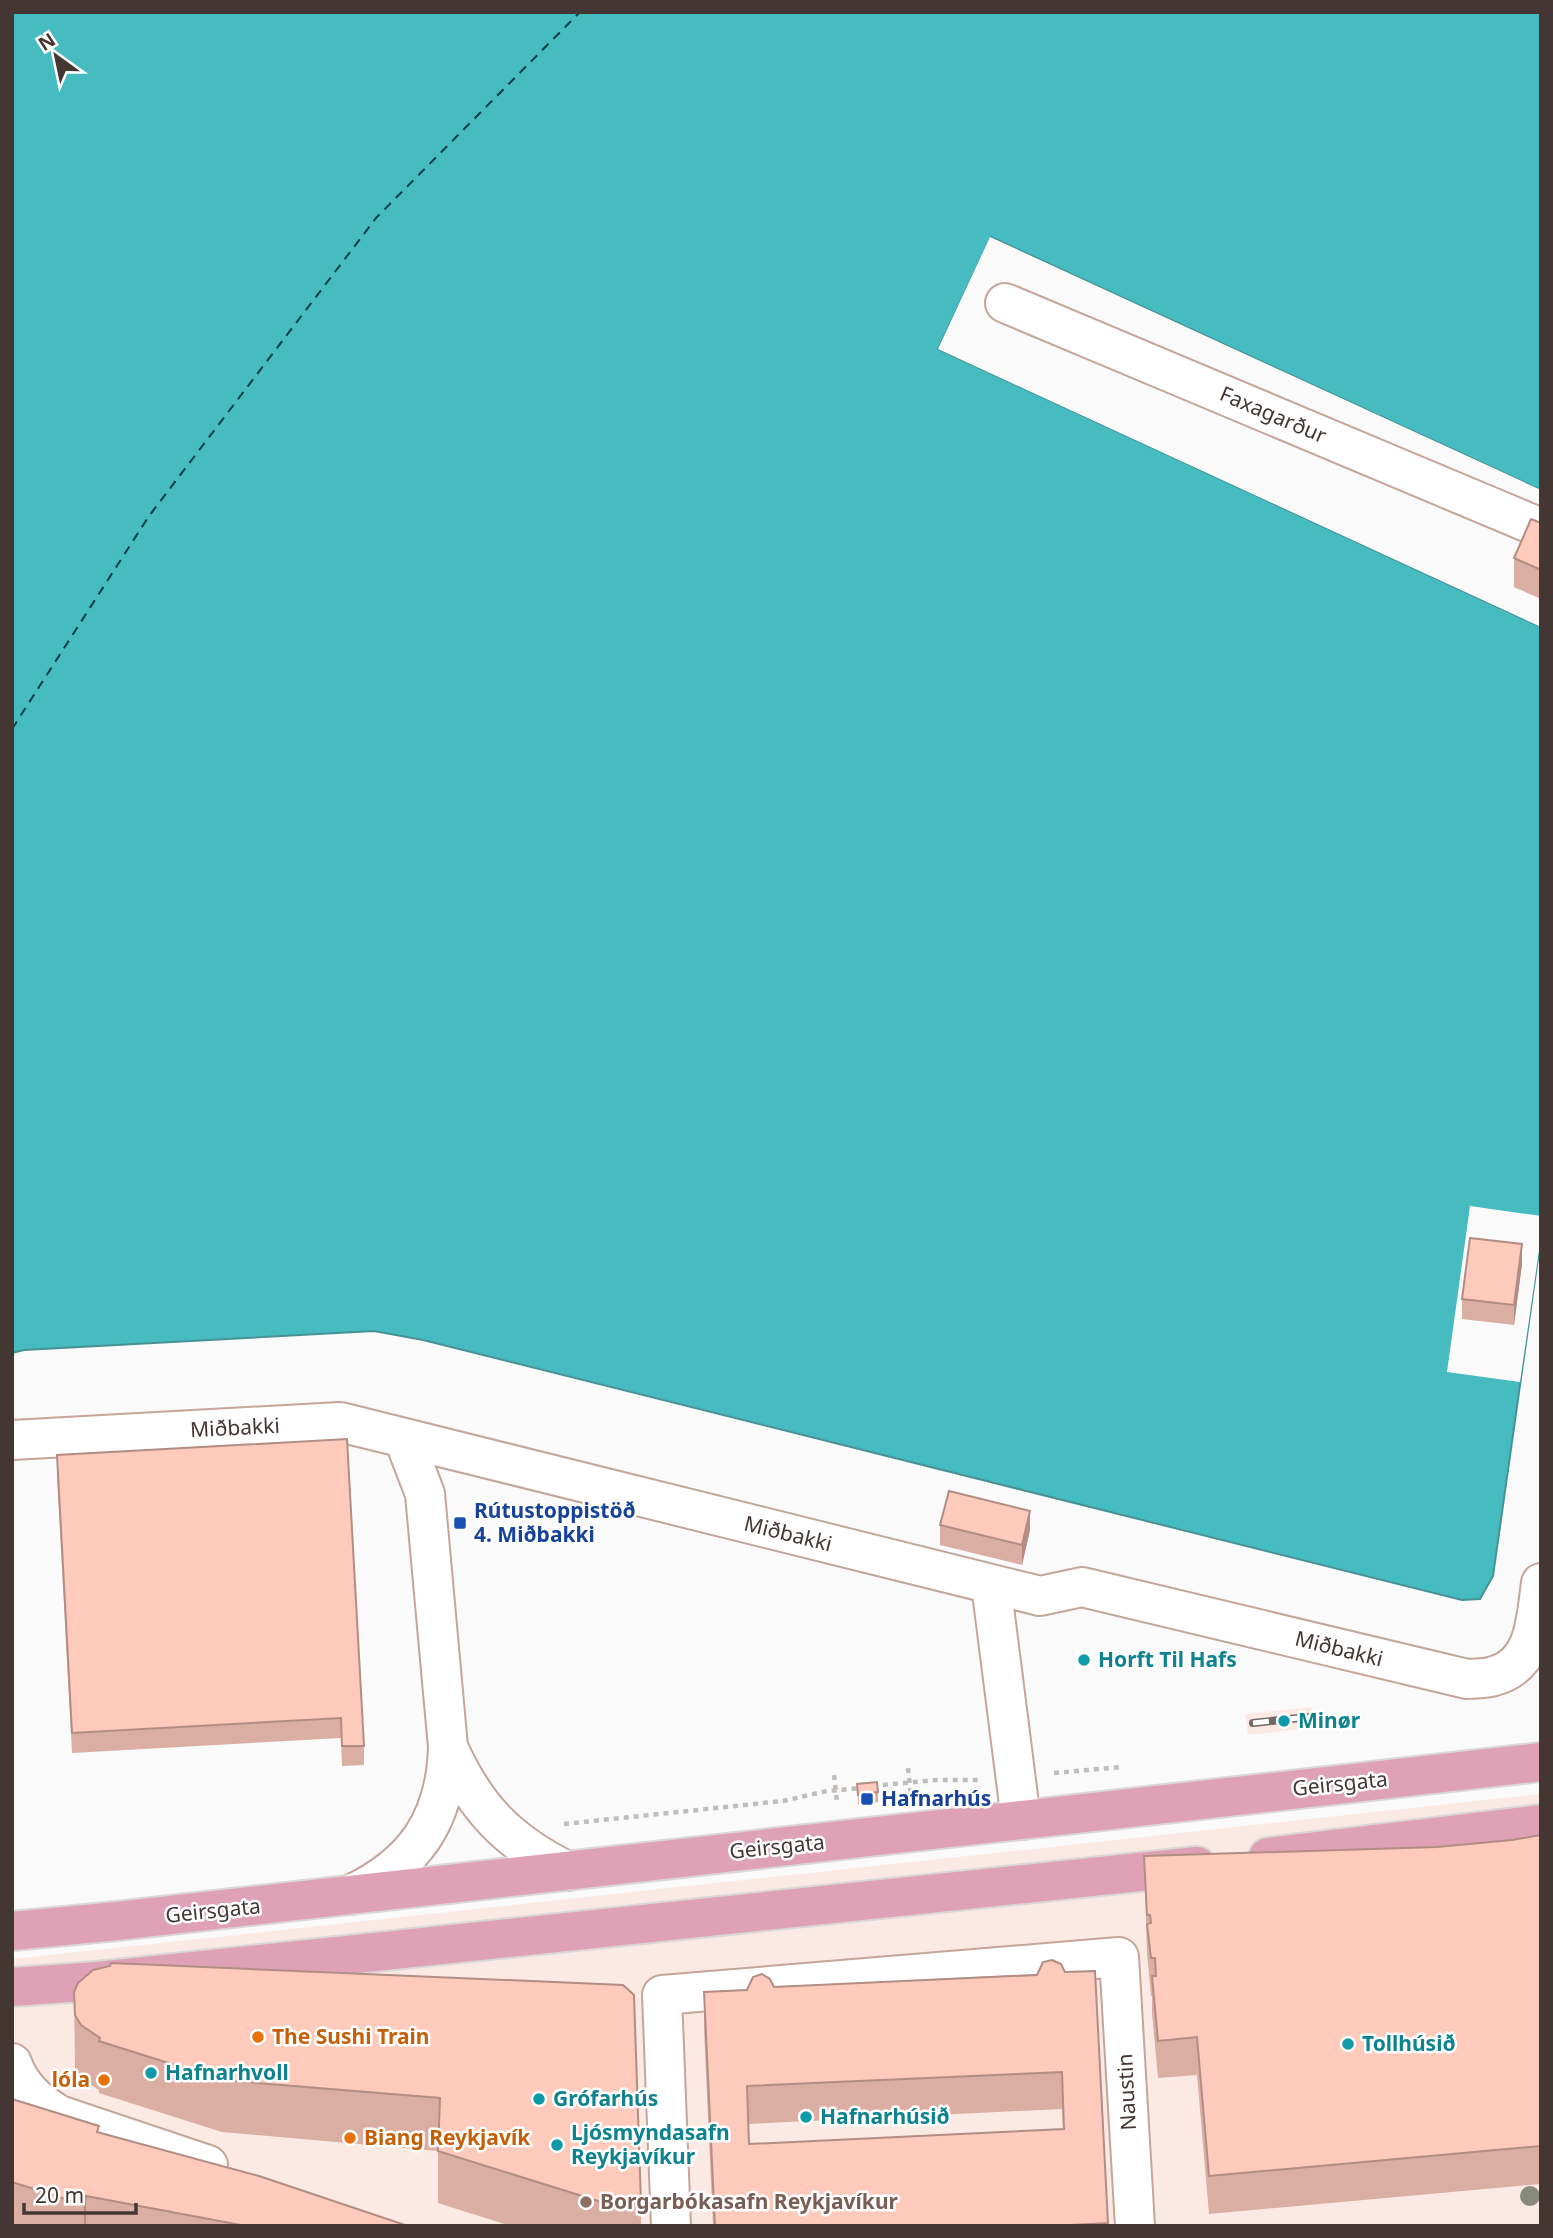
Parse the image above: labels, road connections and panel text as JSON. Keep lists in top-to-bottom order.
{
  "streets": {
    "main road": ["Geirsgata"],
    "street": ["Faxagarður", "Miðbakki", "Naustin"]
  },
  "places": {
    "transit": ["Rútustoppistöð 4. Miðbakki", "Hafnarhús"],
    "other": [
      "Horft Til Hafs",
      "Minør",
      "The Sushi Train",
      "Tollhúsið",
      "Hafnarhvoll",
      "lóla",
      "Grófarhús",
      "Hafnarhúsið",
      "Biang Reykjavík",
      "Ljósmyndasafn Reykjavíkur",
      "Borgarbókasafn Reykjavíkur"
    ]
  },
  "scale_bar": "20 m",
  "north": "top left"
}
